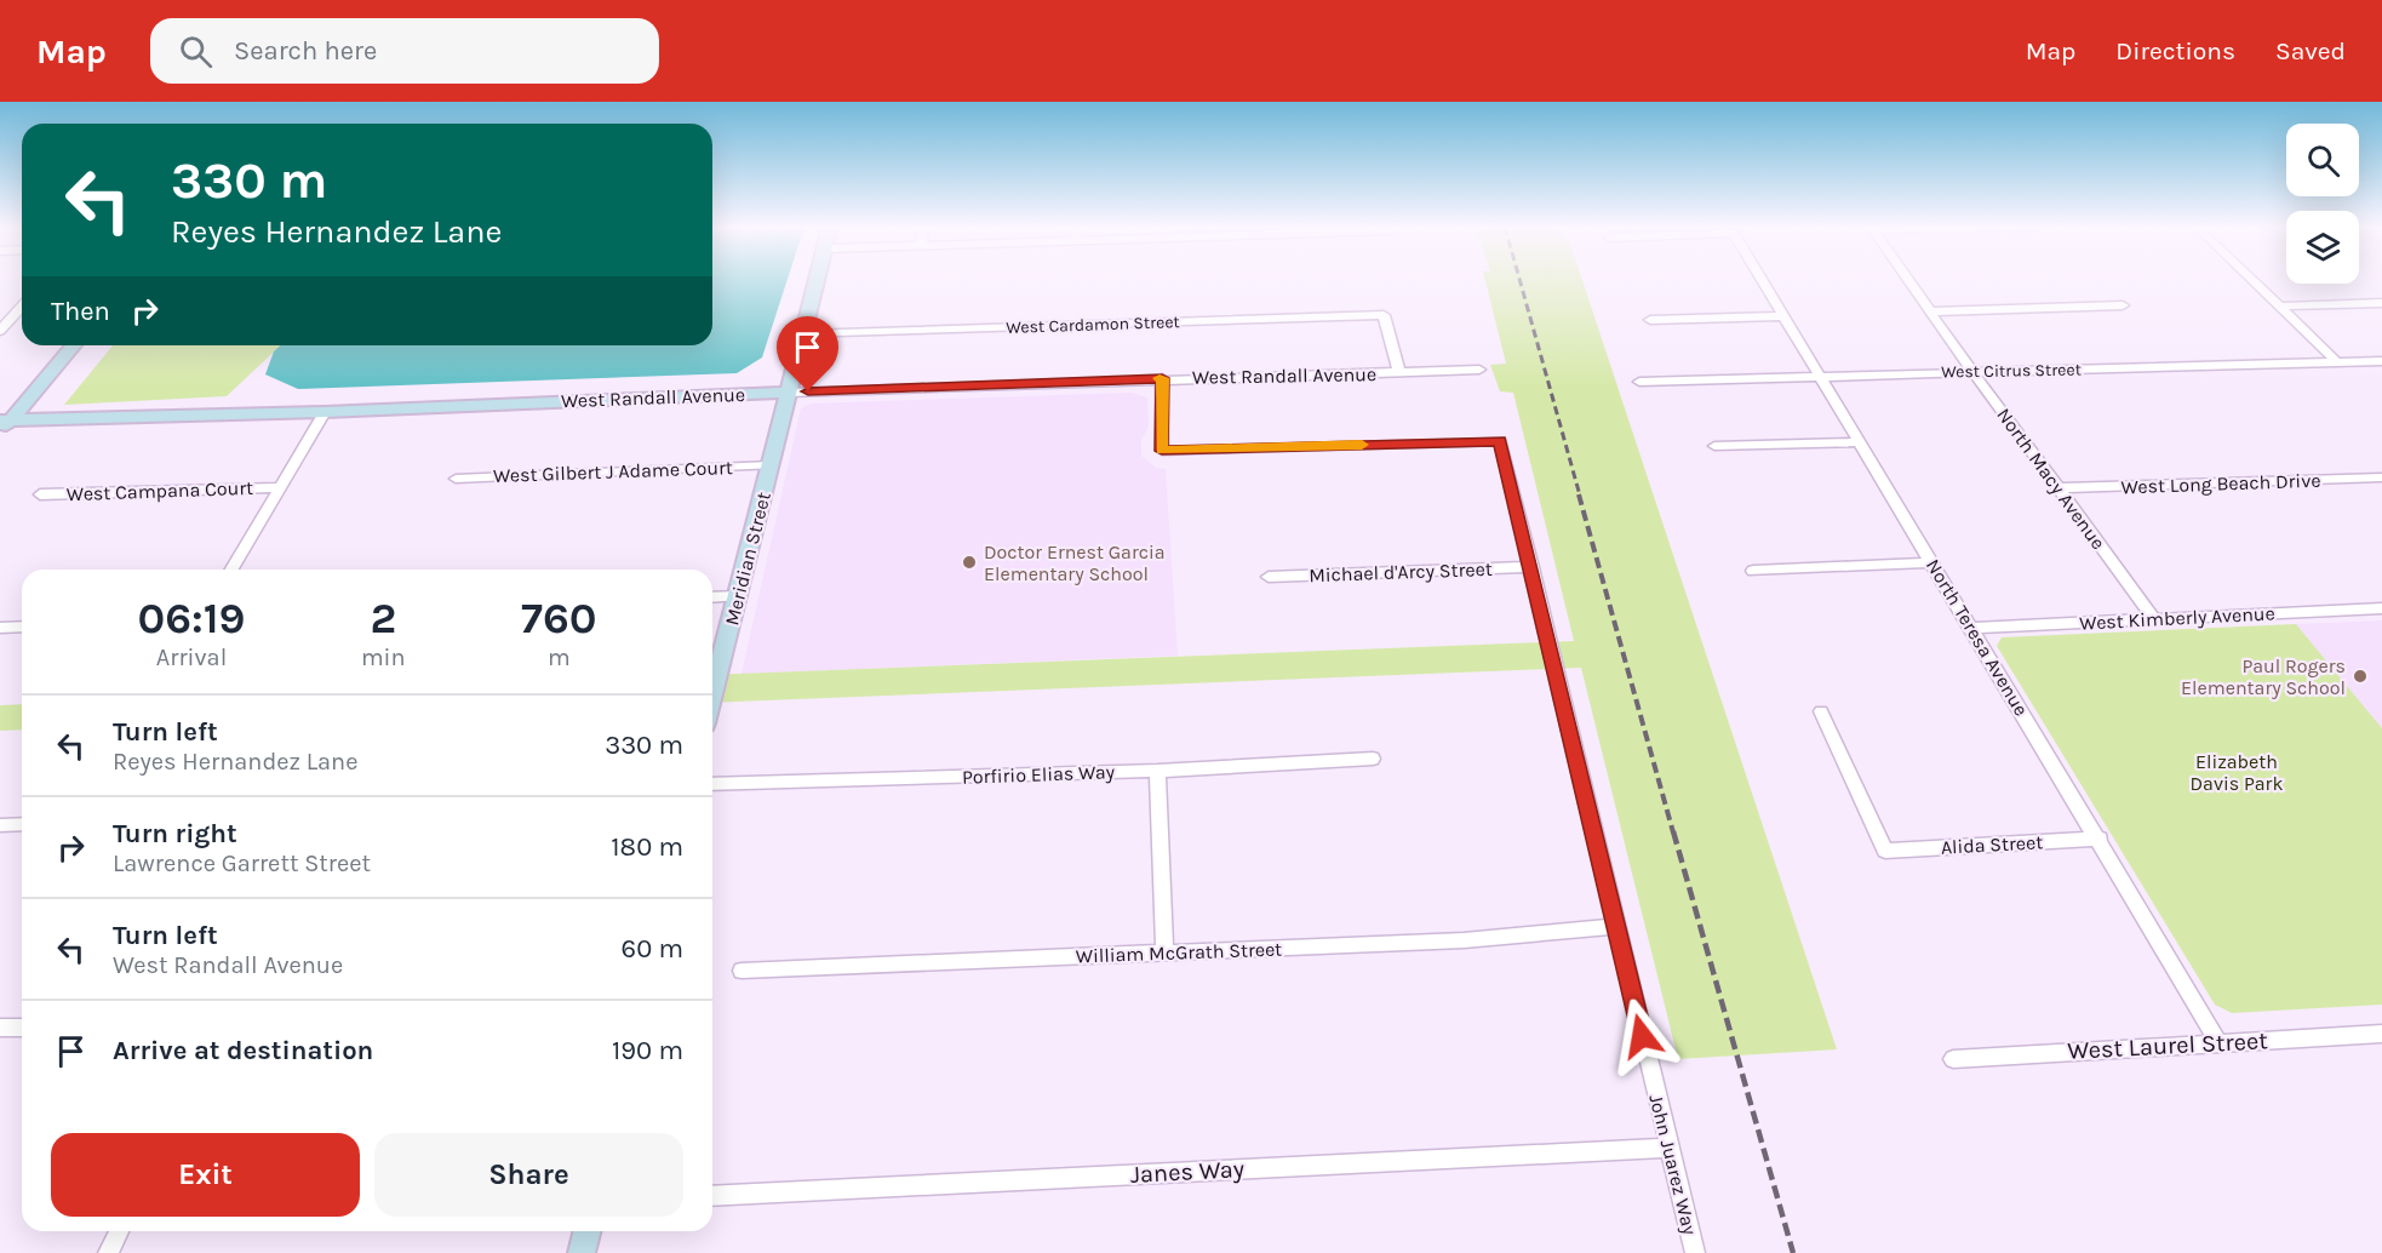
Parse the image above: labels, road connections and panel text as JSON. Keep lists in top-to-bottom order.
{
  "streets": {
    "street": [
      "West Cardamon Street",
      "West Citrus Street",
      "West Randall Avenue",
      "West Gilbert J Adame Court",
      "North Macy Avenue",
      "West Long Beach Drive",
      "West Campana Court",
      "Meridian Street",
      "Michael d'Arcy Street",
      "West Kimberly Avenue",
      "North Teresa Avenue",
      "Porfirio Elias Way",
      "Alida Street",
      "William McGrath Street",
      "West Laurel Street",
      "John Juarez Way",
      "Janes Way"
    ]
  },
  "crossings": [
    ["West Cardamon Street", "West Randall Avenue"],
    ["West Cardamon Street", "Meridian Street"],
    ["West Citrus Street", "North Macy Avenue"],
    ["West Citrus Street", "North Teresa Avenue"],
    ["West Randall Avenue", "Meridian Street"],
    ["West Randall Avenue", "John Juarez Way"],
    ["West Gilbert J Adame Court", "Meridian Street"],
    ["North Macy Avenue", "West Long Beach Drive"],
    ["North Macy Avenue", "West Kimberly Avenue"],
    ["Michael d'Arcy Street", "John Juarez Way"],
    ["West Kimberly Avenue", "North Teresa Avenue"],
    ["North Teresa Avenue", "Alida Street"],
    ["North Teresa Avenue", "West Laurel Street"],
    ["William McGrath Street", "John Juarez Way"],
    ["John Juarez Way", "Janes Way"]
  ],
  "parks": ["Elizabeth Davis Park"],
  "places": ["Doctor Ernest Garcia Elementary School", "Paul Rogers Elementary School"],
  "page": {
    "header": "Map",
    "search": "Search here",
    "nav": ["Map", "Directions", "Saved"],
    "turn": ["330 m", "Reyes Hernandez Lane"],
    "then": "Then",
    "eta": [
      "06:19",
      "Arrival",
      "2",
      "min",
      "760",
      "m"
    ],
    "list": [
      {
        "name": "Turn left",
        "note": "Reyes Hernandez Lane",
        "value": "330 m"
      },
      {
        "name": "Turn right",
        "note": "Lawrence Garrett Street",
        "value": "180 m"
      },
      {
        "name": "Turn left",
        "note": "West Randall Avenue",
        "value": "60 m"
      },
      {
        "name": "Arrive at destination",
        "value": "190 m"
      }
    ],
    "buttons": ["Exit", "Share"]
  }
}
